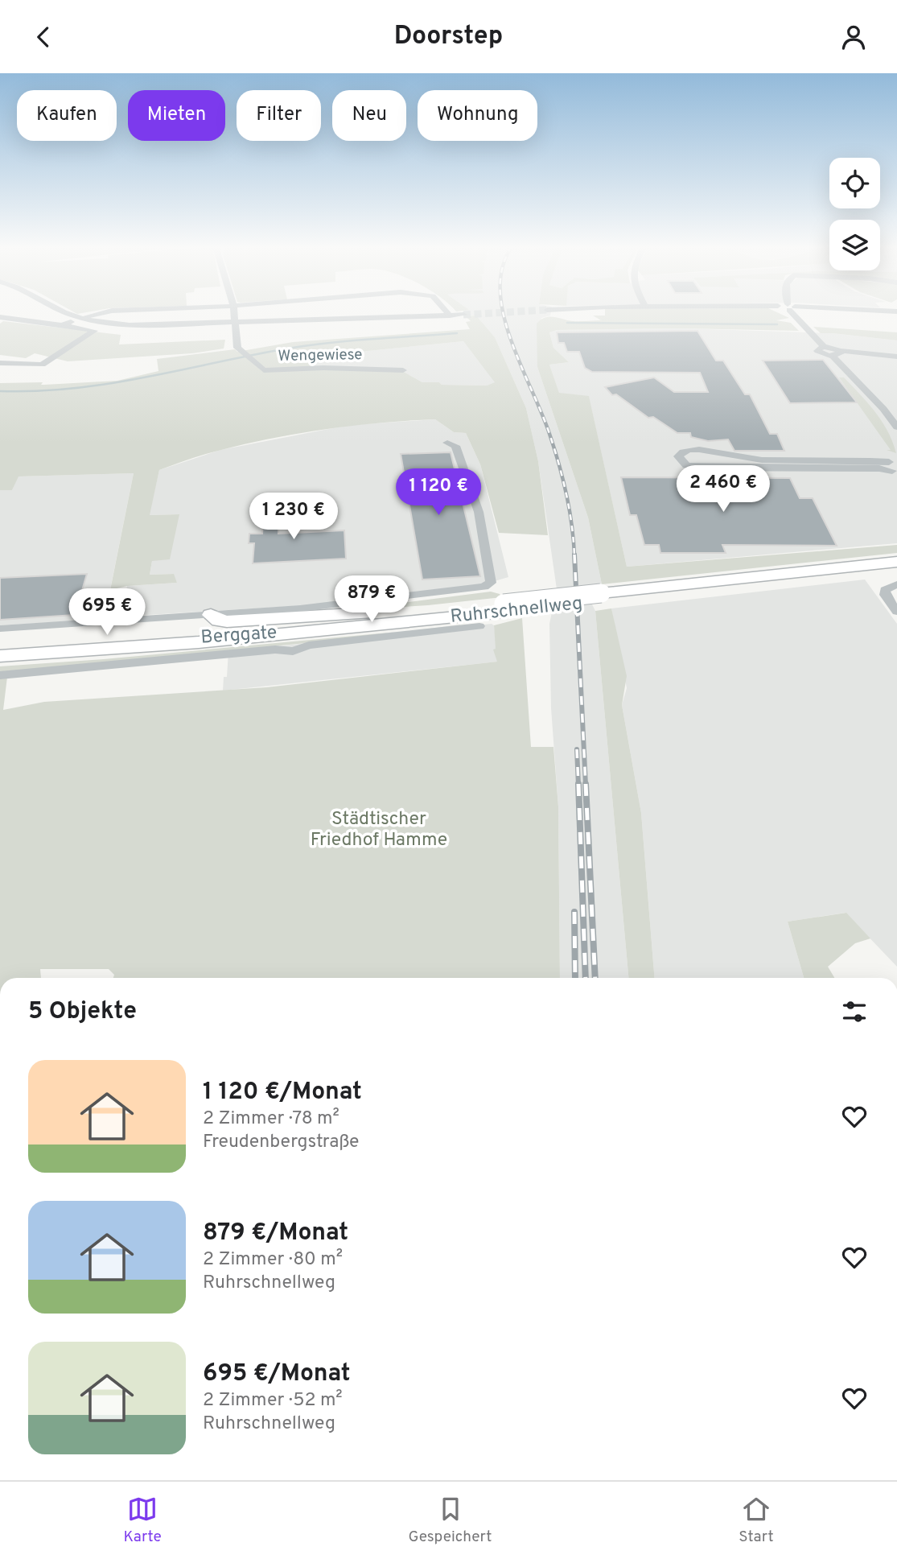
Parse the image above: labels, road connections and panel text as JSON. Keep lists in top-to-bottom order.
{
  "streets": {
    "highway": ["Ruhrschnellweg"],
    "street": ["Wengewiese", "Berggate"]
  },
  "parks": ["Städtischer Friedhof Hamme"],
  "page": {
    "header": "Doorstep",
    "chip": [
      "Kaufen",
      "Mieten",
      "Filter",
      "Neu",
      "Wohnung"
    ],
    "price": [
      "2 460 €",
      "1 120 €",
      "1 230 €",
      "879 €",
      "695 €"
    ],
    "heading": "5 Objekte",
    "list": [
      {
        "name": "1 120 €/Monat",
        "note": "2 Zimmer · 78 m² · Freudenbergstraße"
      },
      {
        "name": "879 €/Monat",
        "note": "2 Zimmer · 80 m² · Ruhrschnellweg"
      },
      {
        "name": "695 €/Monat",
        "note": "2 Zimmer · 52 m² · Ruhrschnellweg"
      }
    ],
    "tabs": ["Karte", "Gespeichert", "Start"]
  }
}
